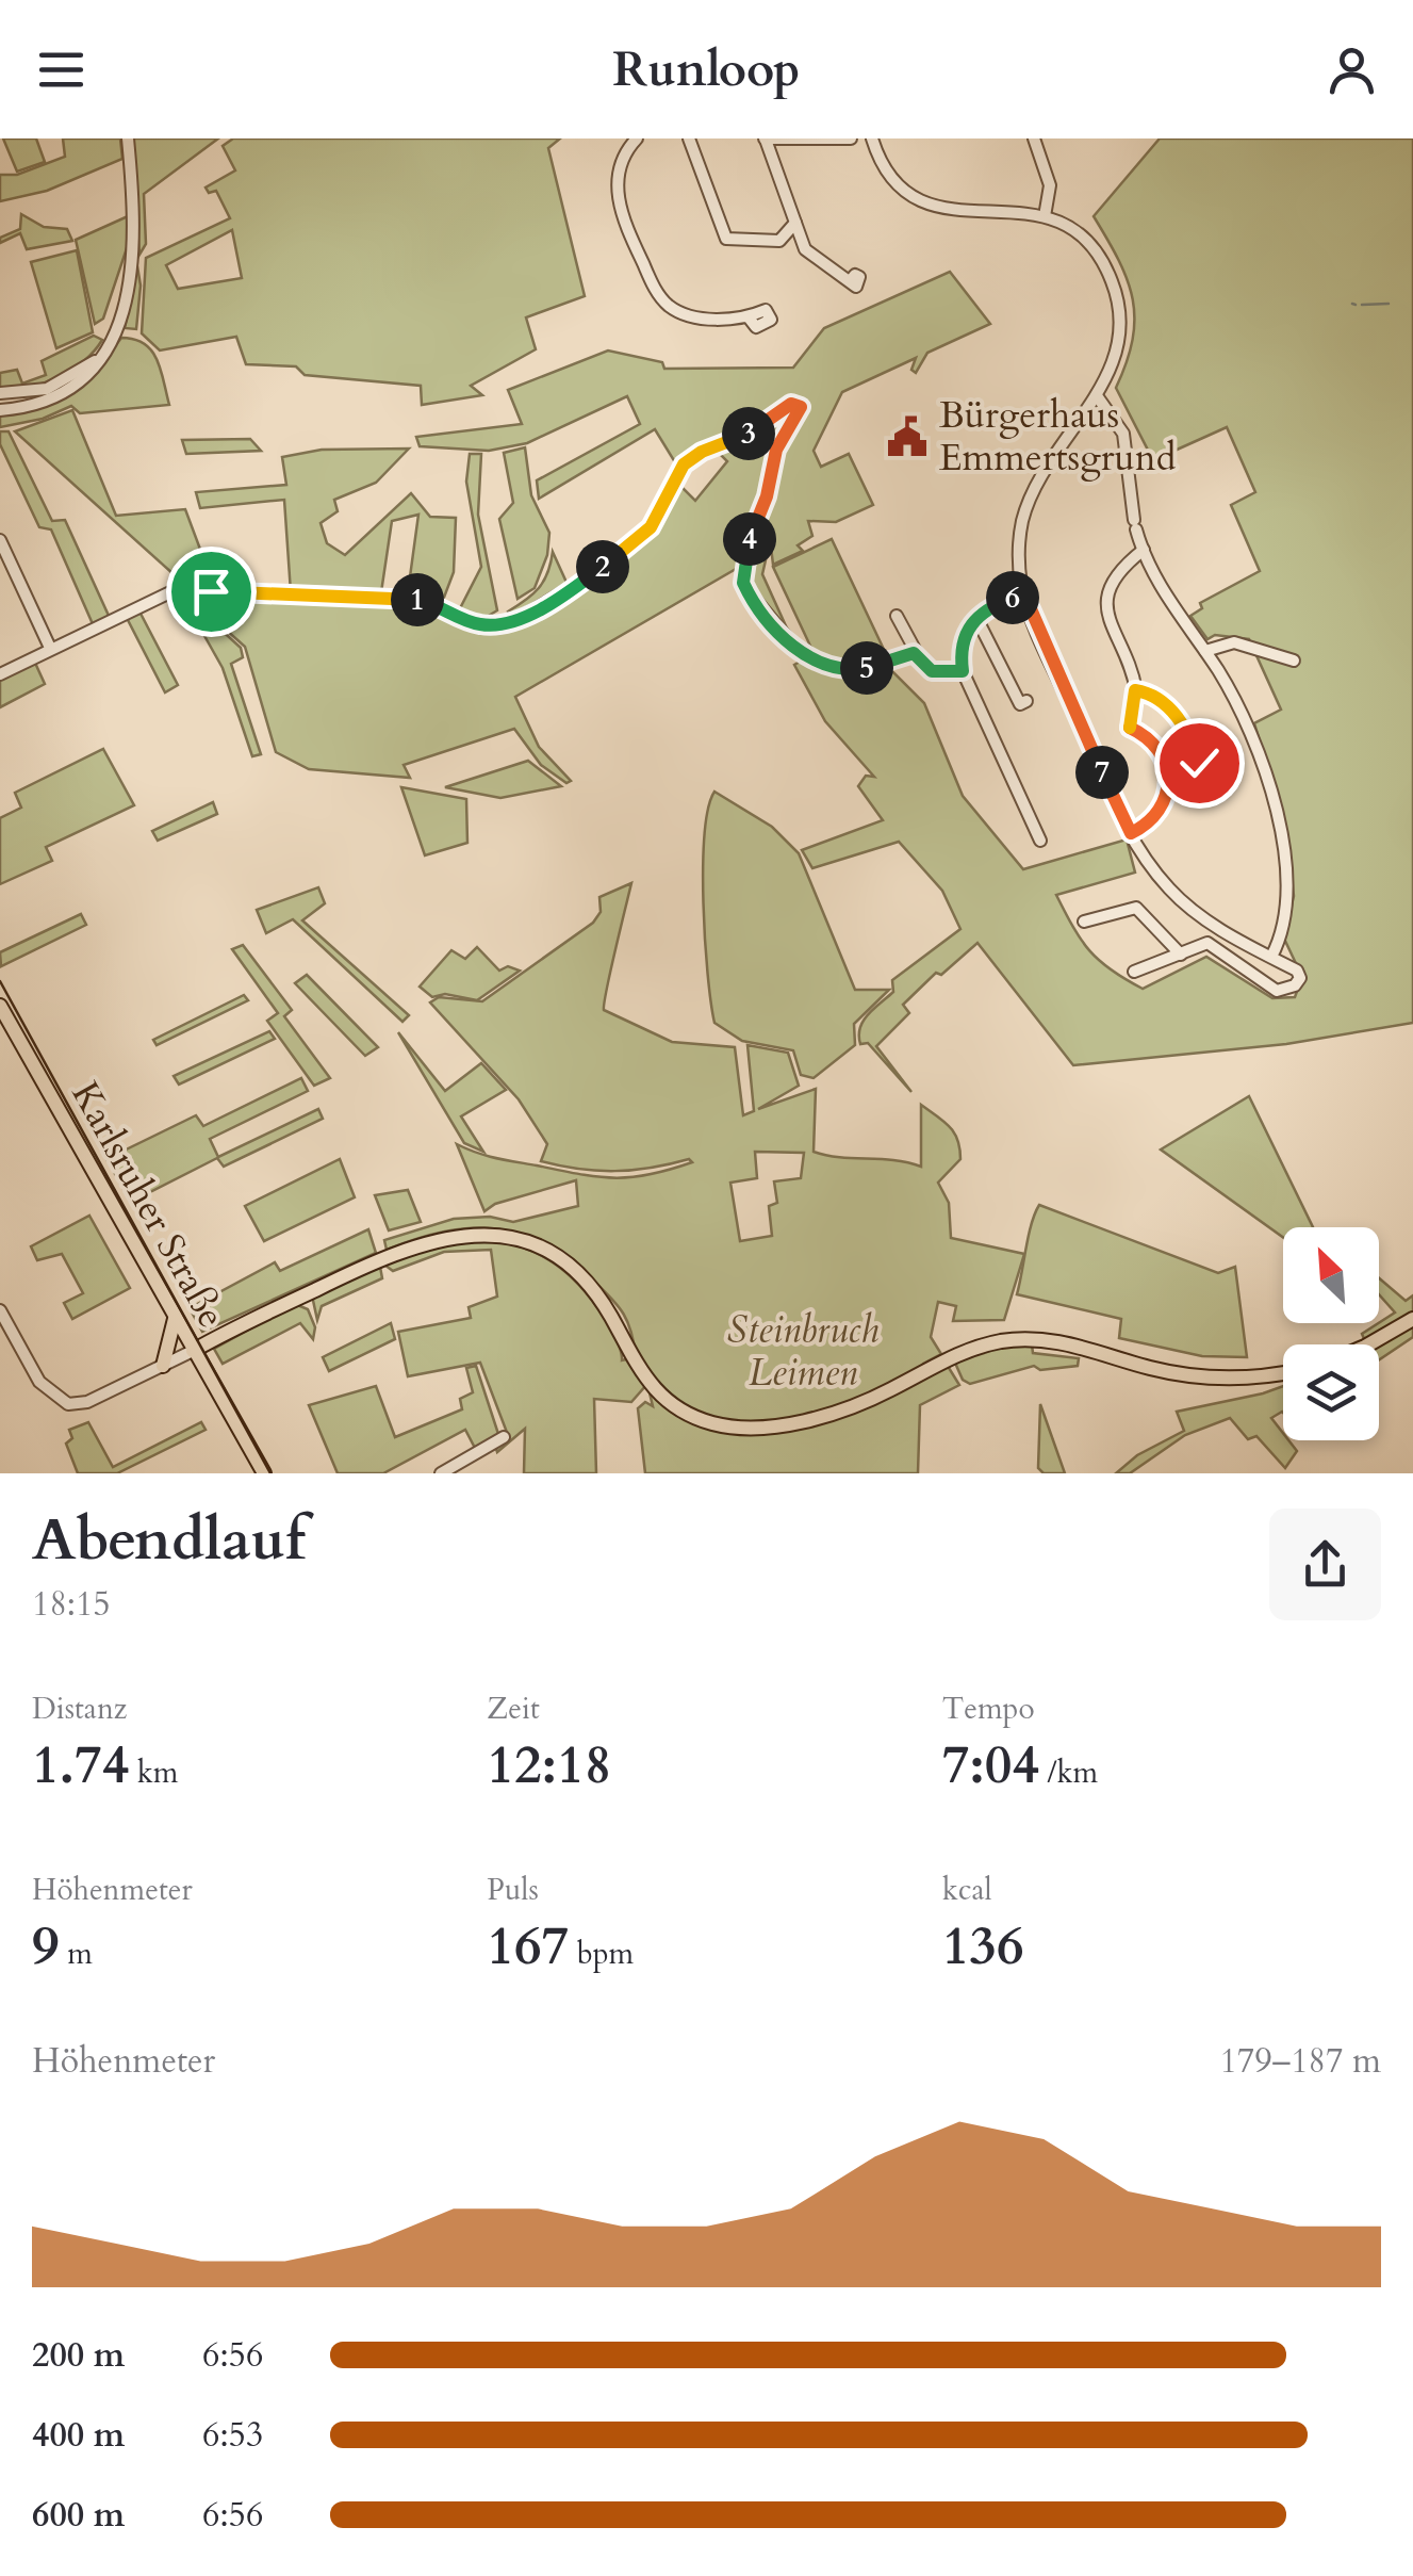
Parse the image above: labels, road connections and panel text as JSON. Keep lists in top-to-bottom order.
{
  "streets": {
    "main road": ["Karlsruher Straße"]
  },
  "parks": ["Steinbruch Leimen"],
  "places": {
    "public building": ["Bürgerhaus Emmertsgrund"]
  },
  "north": "top left",
  "page": {
    "header": "Runloop",
    "pins": [
      "3",
      "4",
      "2",
      "6",
      "1",
      "5",
      "7"
    ],
    "heading": ["Abendlauf", "18:15"],
    "stats": [
      ["Distanz", "1.74 km"],
      ["Zeit", "12:18"],
      ["Tempo", "7:04 /km"],
      ["Höhenmeter", "9 m"],
      ["Puls", "167 bpm"],
      ["kcal", "136"]
    ],
    "chart": ["Höhenmeter", "179–187 m"],
    "list": [
      {
        "name": "200 m",
        "note": "6:56"
      },
      {
        "name": "400 m",
        "note": "6:53"
      },
      {
        "name": "600 m",
        "note": "6:56"
      }
    ]
  }
}
